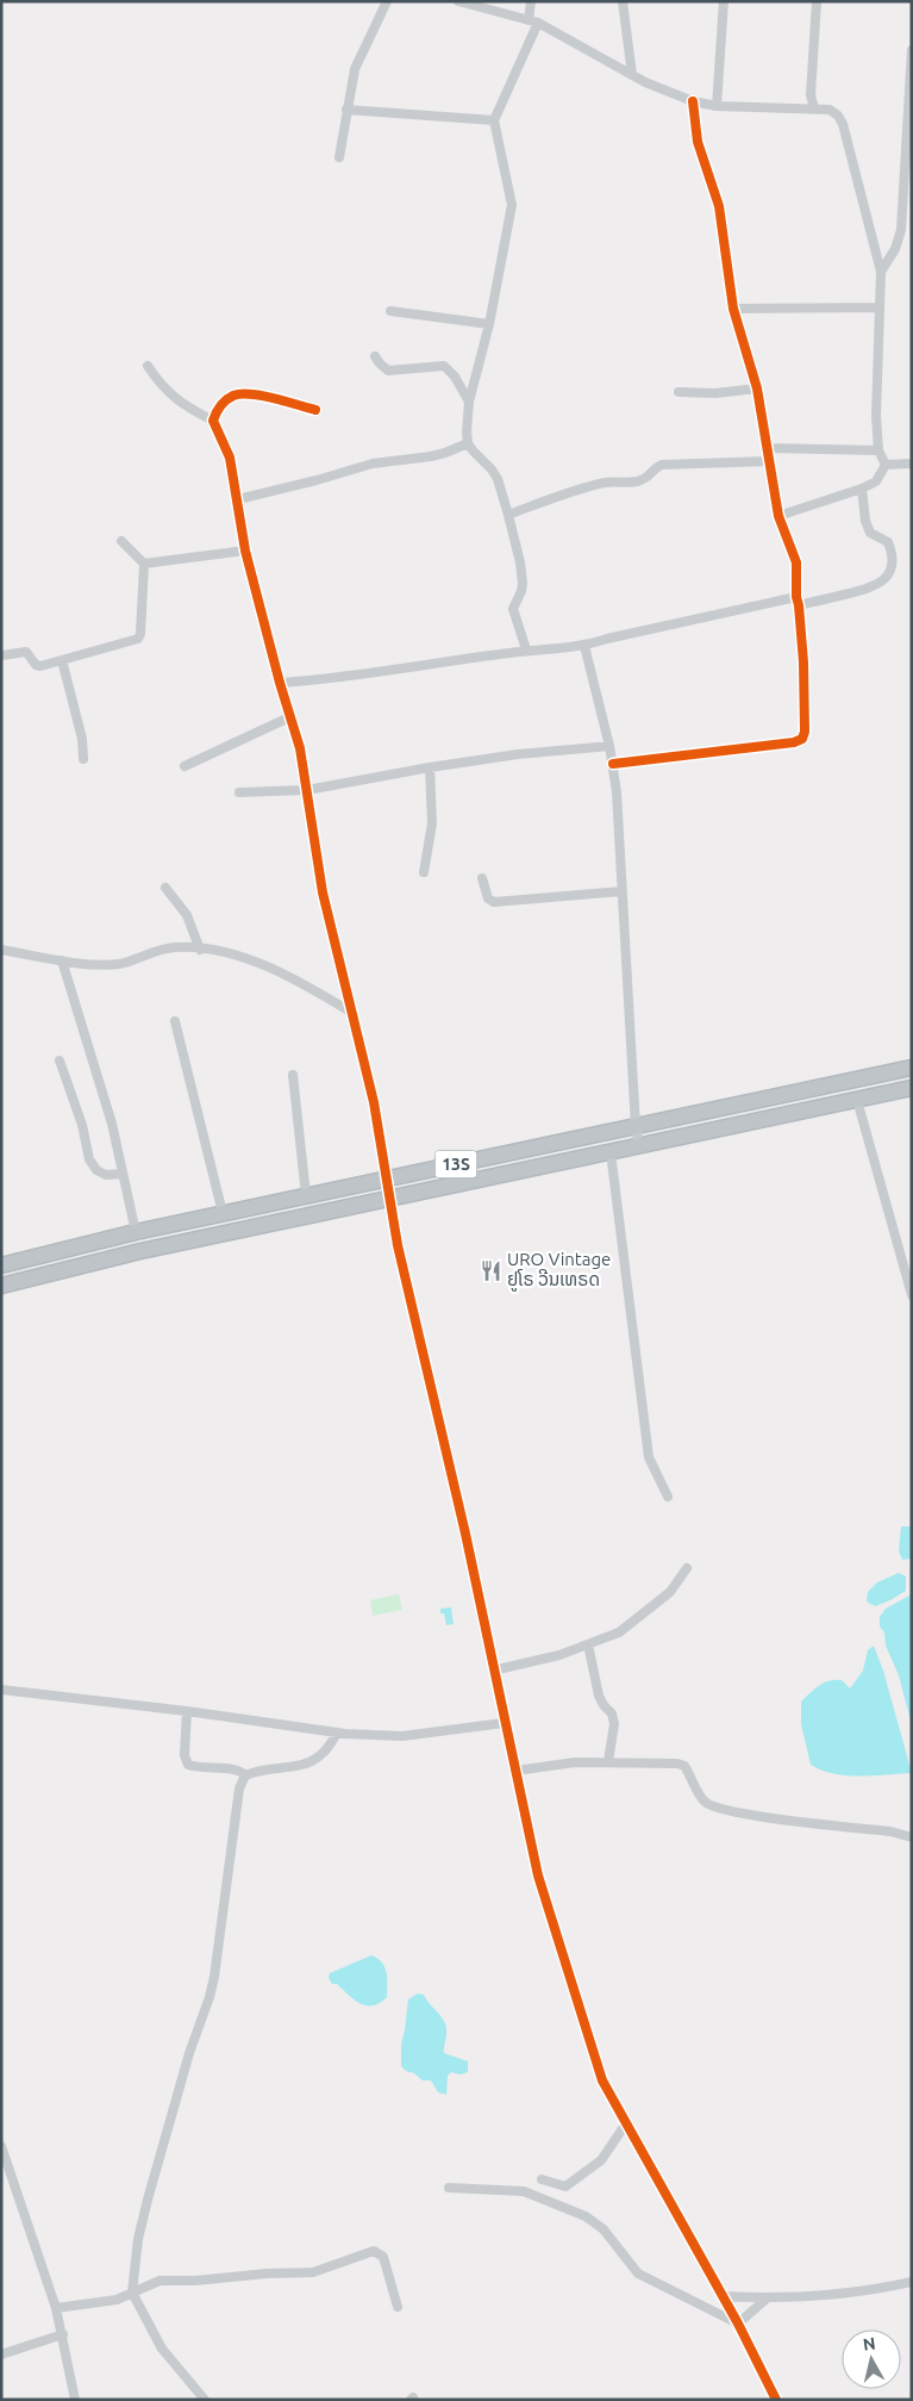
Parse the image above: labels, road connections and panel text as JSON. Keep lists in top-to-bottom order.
{
  "streets": {
    "highway": ["13S"]
  },
  "places": {
    "restaurant": ["URO Vintage ຢູໂຣ ວີນເທຣດ"]
  },
  "north": "top"
}
